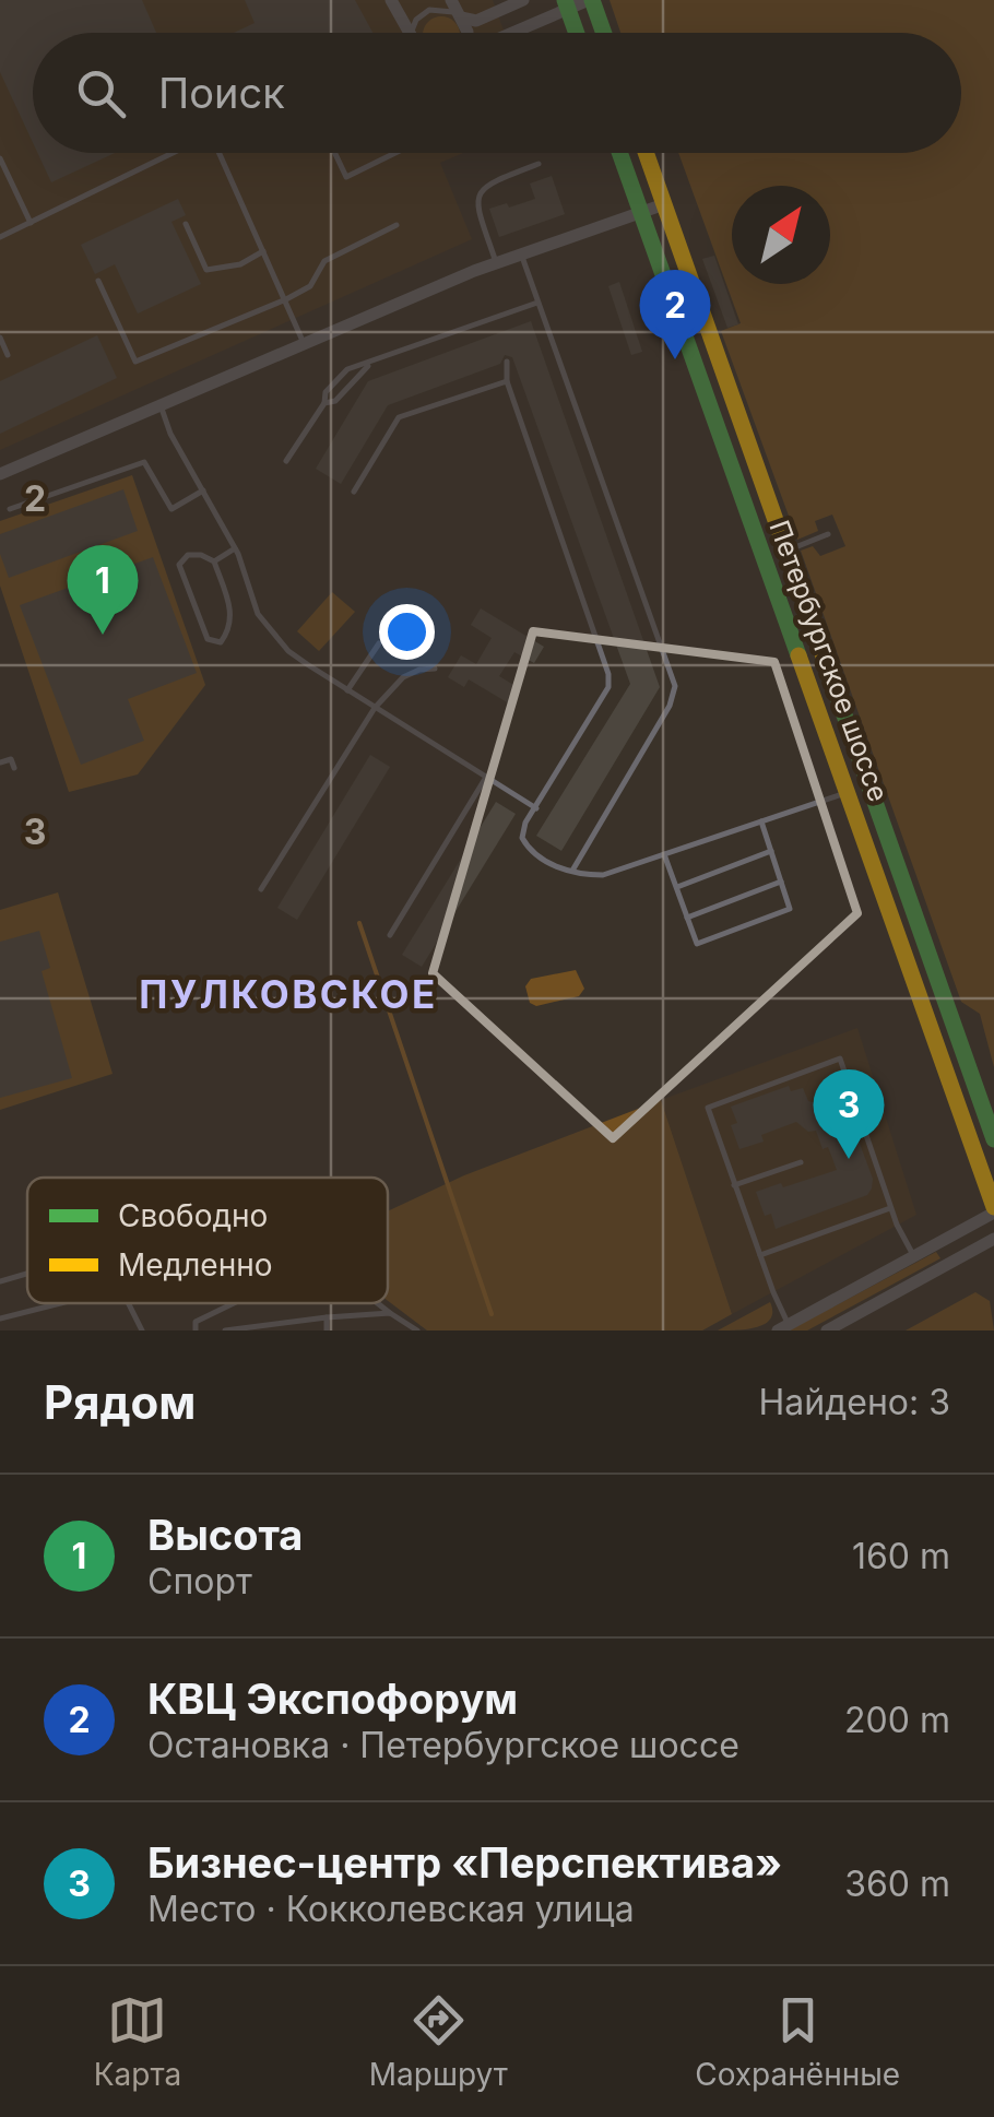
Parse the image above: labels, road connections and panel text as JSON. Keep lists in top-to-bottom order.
{
  "streets": {
    "main road": ["Петербургское шоссе"]
  },
  "districts": ["ПУЛКОВСКОЕ"],
  "legend": ["Свободно", "Медленно"],
  "north": "top right",
  "page": {
    "search": "Поиск",
    "pins": ["2", "1", "3"],
    "heading": ["Рядом", "Найдено: 3"],
    "list": [
      {
        "mark": "1",
        "name": "Высота",
        "note": "Спорт",
        "value": "160 m"
      },
      {
        "mark": "2",
        "name": "КВЦ Экспофорум",
        "note": "Остановка · Петербургское шоссе",
        "value": "200 m"
      },
      {
        "mark": "3",
        "name": "Бизнес-центр «Перспектива»",
        "note": "Место · Кокколевская улица",
        "value": "360 m"
      }
    ],
    "nav": ["Карта", "Маршрут", "Сохранённые"]
  },
  "grid": {
    "rows": ["2", "3"]
  }
}
